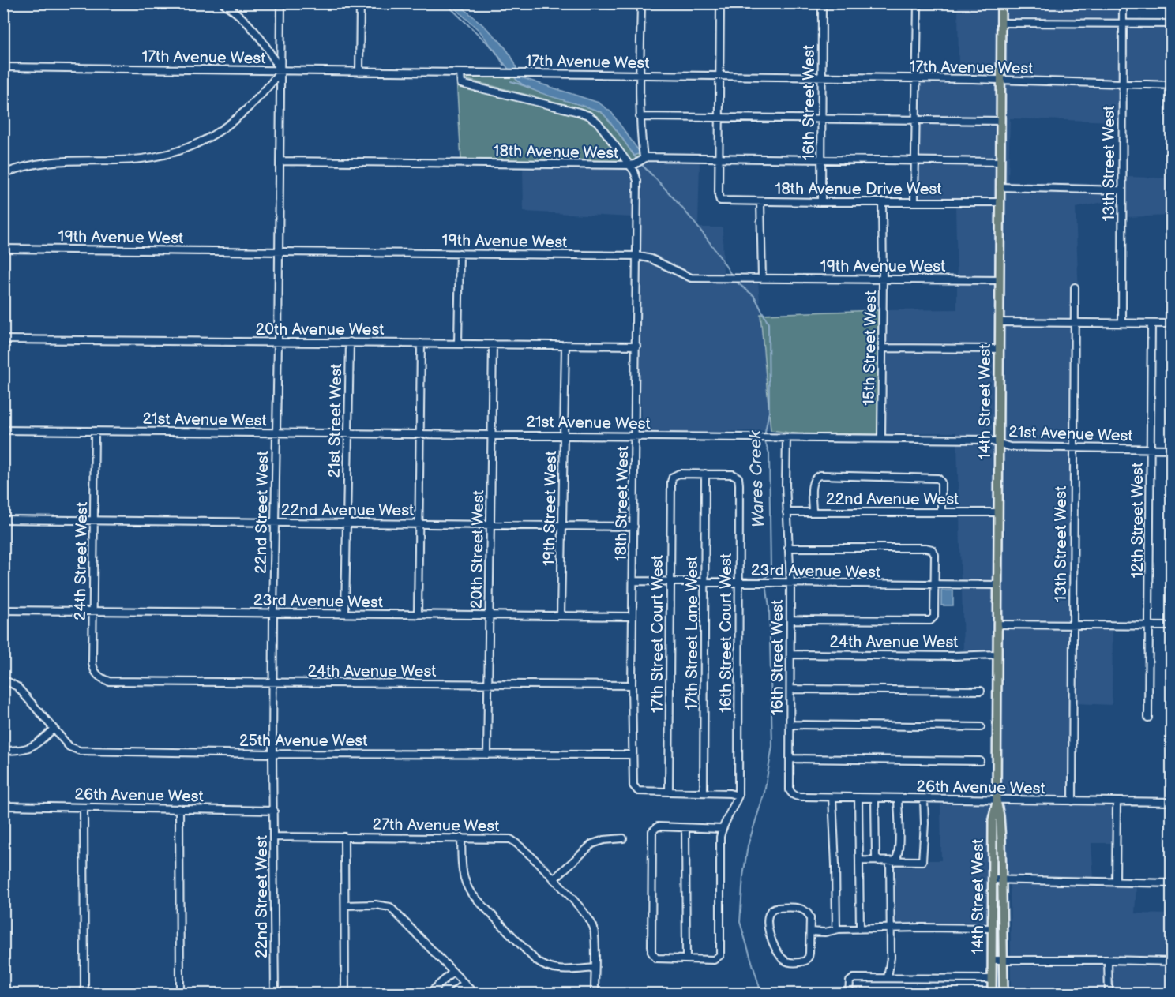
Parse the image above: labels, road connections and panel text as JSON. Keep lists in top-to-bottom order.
{
  "streets": {
    "main road": ["14th Street West"],
    "street": [
      "17th Avenue West",
      "16th Street West",
      "18th Avenue West",
      "13th Street West",
      "18th Avenue Drive West",
      "19th Avenue West",
      "20th Avenue West",
      "15th Street West",
      "21st Avenue West",
      "21st Street West",
      "22nd Avenue West",
      "18th Street West",
      "19th Street West",
      "22nd Street West",
      "12th Street West",
      "20th Street West",
      "24th Street West",
      "23rd Avenue West",
      "17th Street Lane West",
      "16th Street Court West",
      "17th Street Court West",
      "24th Avenue West",
      "25th Avenue West",
      "26th Avenue West",
      "27th Avenue West"
    ]
  },
  "crossings": [
    ["17th Avenue West", "16th Street West"],
    ["17th Avenue West", "13th Street West"],
    ["17th Avenue West", "14th Street West"],
    ["17th Avenue West", "22nd Street West"],
    ["16th Street West", "18th Avenue Drive West"],
    ["16th Street West", "21st Avenue West"],
    ["16th Street West", "22nd Avenue West"],
    ["16th Street West", "23rd Avenue West"],
    ["16th Street West", "24th Avenue West"],
    ["16th Street West", "26th Avenue West"],
    ["18th Avenue West", "18th Street West"],
    ["18th Avenue West", "22nd Street West"],
    ["13th Street West", "21st Avenue West"],
    ["13th Street West", "26th Avenue West"],
    ["18th Avenue Drive West", "15th Street West"],
    ["18th Avenue Drive West", "14th Street West"],
    ["19th Avenue West", "15th Street West"],
    ["19th Avenue West", "14th Street West"],
    ["19th Avenue West", "18th Street West"],
    ["19th Avenue West", "22nd Street West"],
    ["20th Avenue West", "21st Street West"],
    ["20th Avenue West", "18th Street West"],
    ["20th Avenue West", "19th Street West"],
    ["20th Avenue West", "22nd Street West"],
    ["20th Avenue West", "20th Street West"],
    ["15th Street West", "21st Avenue West"],
    ["14th Street West", "21st Avenue West"],
    ["14th Street West", "22nd Avenue West"],
    ["14th Street West", "23rd Avenue West"],
    ["14th Street West", "24th Avenue West"],
    ["14th Street West", "26th Avenue West"],
    ["21st Avenue West", "21st Street West"],
    ["21st Avenue West", "18th Street West"],
    ["21st Avenue West", "19th Street West"],
    ["21st Avenue West", "22nd Street West"],
    ["21st Avenue West", "12th Street West"],
    ["21st Avenue West", "20th Street West"],
    ["21st Avenue West", "24th Street West"],
    ["21st Street West", "22nd Avenue West"],
    ["21st Street West", "23rd Avenue West"],
    ["22nd Avenue West", "18th Street West"],
    ["22nd Avenue West", "19th Street West"],
    ["22nd Avenue West", "22nd Street West"],
    ["22nd Avenue West", "20th Street West"],
    ["22nd Avenue West", "24th Street West"],
    ["18th Street West", "23rd Avenue West"],
    ["18th Street West", "17th Street Court West"],
    ["18th Street West", "24th Avenue West"],
    ["18th Street West", "25th Avenue West"],
    ["19th Street West", "23rd Avenue West"],
    ["22nd Street West", "23rd Avenue West"],
    ["22nd Street West", "24th Avenue West"],
    ["22nd Street West", "25th Avenue West"],
    ["22nd Street West", "26th Avenue West"],
    ["22nd Street West", "27th Avenue West"],
    ["20th Street West", "23rd Avenue West"],
    ["20th Street West", "24th Avenue West"],
    ["20th Street West", "25th Avenue West"],
    ["24th Street West", "23rd Avenue West"],
    ["24th Street West", "24th Avenue West"],
    ["23rd Avenue West", "17th Street Lane West"],
    ["23rd Avenue West", "16th Street Court West"],
    ["23rd Avenue West", "17th Street Court West"],
    ["17th Street Lane West", "16th Street Court West"],
    ["17th Street Lane West", "17th Street Court West"],
    ["16th Street Court West", "17th Street Court West"]
  ],
  "water": ["Wares Creek"]
}
